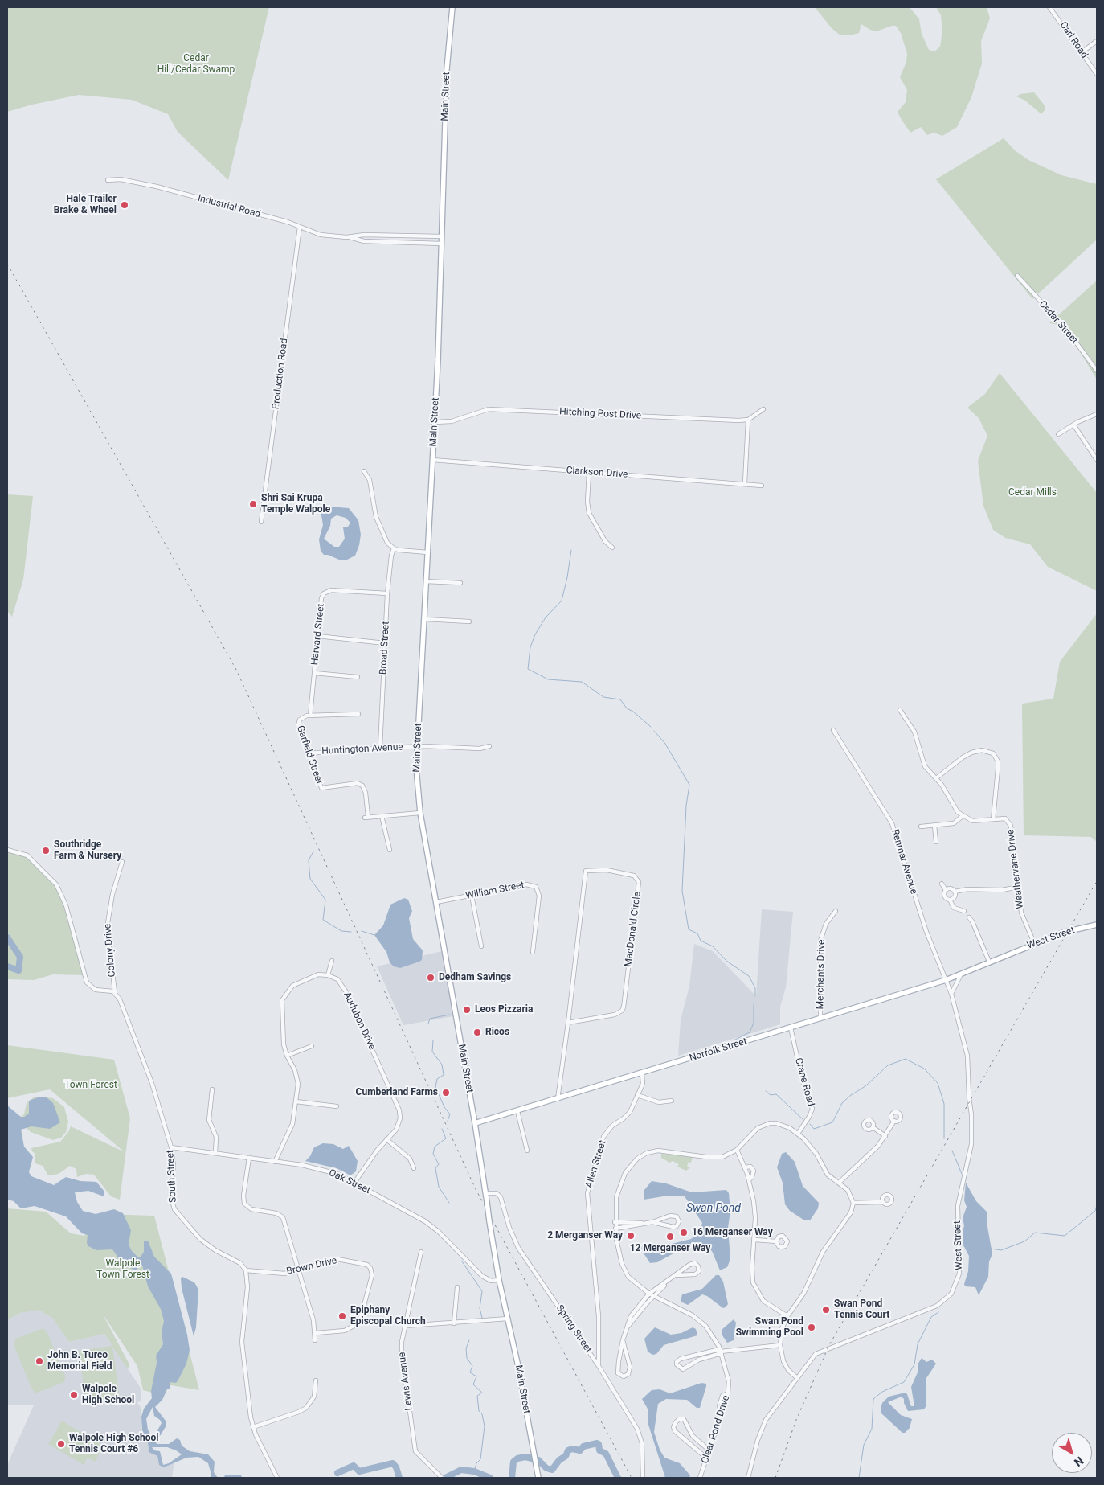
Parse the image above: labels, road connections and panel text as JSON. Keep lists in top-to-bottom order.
{
  "streets": {
    "main road": ["Main Street", "West Street", "Norfolk Street"],
    "street": [
      "Carl Road",
      "Industrial Road",
      "Cedar Street",
      "Production Road",
      "Hitching Post Drive",
      "Clarkson Drive",
      "Harvard Street",
      "Broad Street",
      "Huntington Avenue",
      "Garfield Street",
      "Renmar Avenue",
      "Weathervane Drive",
      "William Street",
      "MacDonald Circle",
      "Colony Drive",
      "Merchants Drive",
      "Audubon Drive",
      "Crane Road",
      "Allen Street",
      "South Street",
      "Oak Street",
      "Brown Drive",
      "Spring Street",
      "Lewis Avenue",
      "Clear Pond Drive"
    ]
  },
  "crossings": [
    ["Main Street", "Industrial Road"],
    ["Main Street", "Hitching Post Drive"],
    ["Main Street", "Clarkson Drive"],
    ["Main Street", "Huntington Avenue"],
    ["Main Street", "William Street"],
    ["Main Street", "Norfolk Street"],
    ["Main Street", "Oak Street"],
    ["Main Street", "Spring Street"],
    ["Industrial Road", "Production Road"],
    ["Harvard Street", "Broad Street"],
    ["Harvard Street", "Garfield Street"],
    ["Broad Street", "Huntington Avenue"],
    ["Huntington Avenue", "Garfield Street"],
    ["Renmar Avenue", "West Street"],
    ["Renmar Avenue", "Norfolk Street"],
    ["Weathervane Drive", "West Street"],
    ["MacDonald Circle", "Norfolk Street"],
    ["West Street", "Norfolk Street"],
    ["Colony Drive", "South Street"],
    ["Merchants Drive", "Norfolk Street"],
    ["Audubon Drive", "Oak Street"],
    ["Norfolk Street", "Crane Road"],
    ["Norfolk Street", "Allen Street"],
    ["Crane Road", "Clear Pond Drive"],
    ["Allen Street", "Spring Street"],
    ["South Street", "Oak Street"],
    ["South Street", "Brown Drive"]
  ],
  "water": ["Swan Pond"],
  "parks": [
    "Cedar Hill/Cedar Swamp",
    "Cedar Mills",
    "Town Forest",
    "Walpole Town Forest"
  ],
  "places": [
    "Hale Trailer Brake & Wheel",
    "Shri Sai Krupa Temple Walpole",
    "Southridge Farm & Nursery",
    "Dedham Savings",
    "Leos Pizzaria",
    "Ricos",
    "Cumberland Farms",
    "16 Merganser Way",
    "2 Merganser Way",
    "12 Merganser Way",
    "Swan Pond Tennis Court",
    "Epiphany Episcopal Church",
    "Swan Pond Swimming Pool",
    "John B. Turco Memorial Field",
    "Walpole High School",
    "Walpole High School Tennis Court #6"
  ],
  "north": "bottom right"
}
